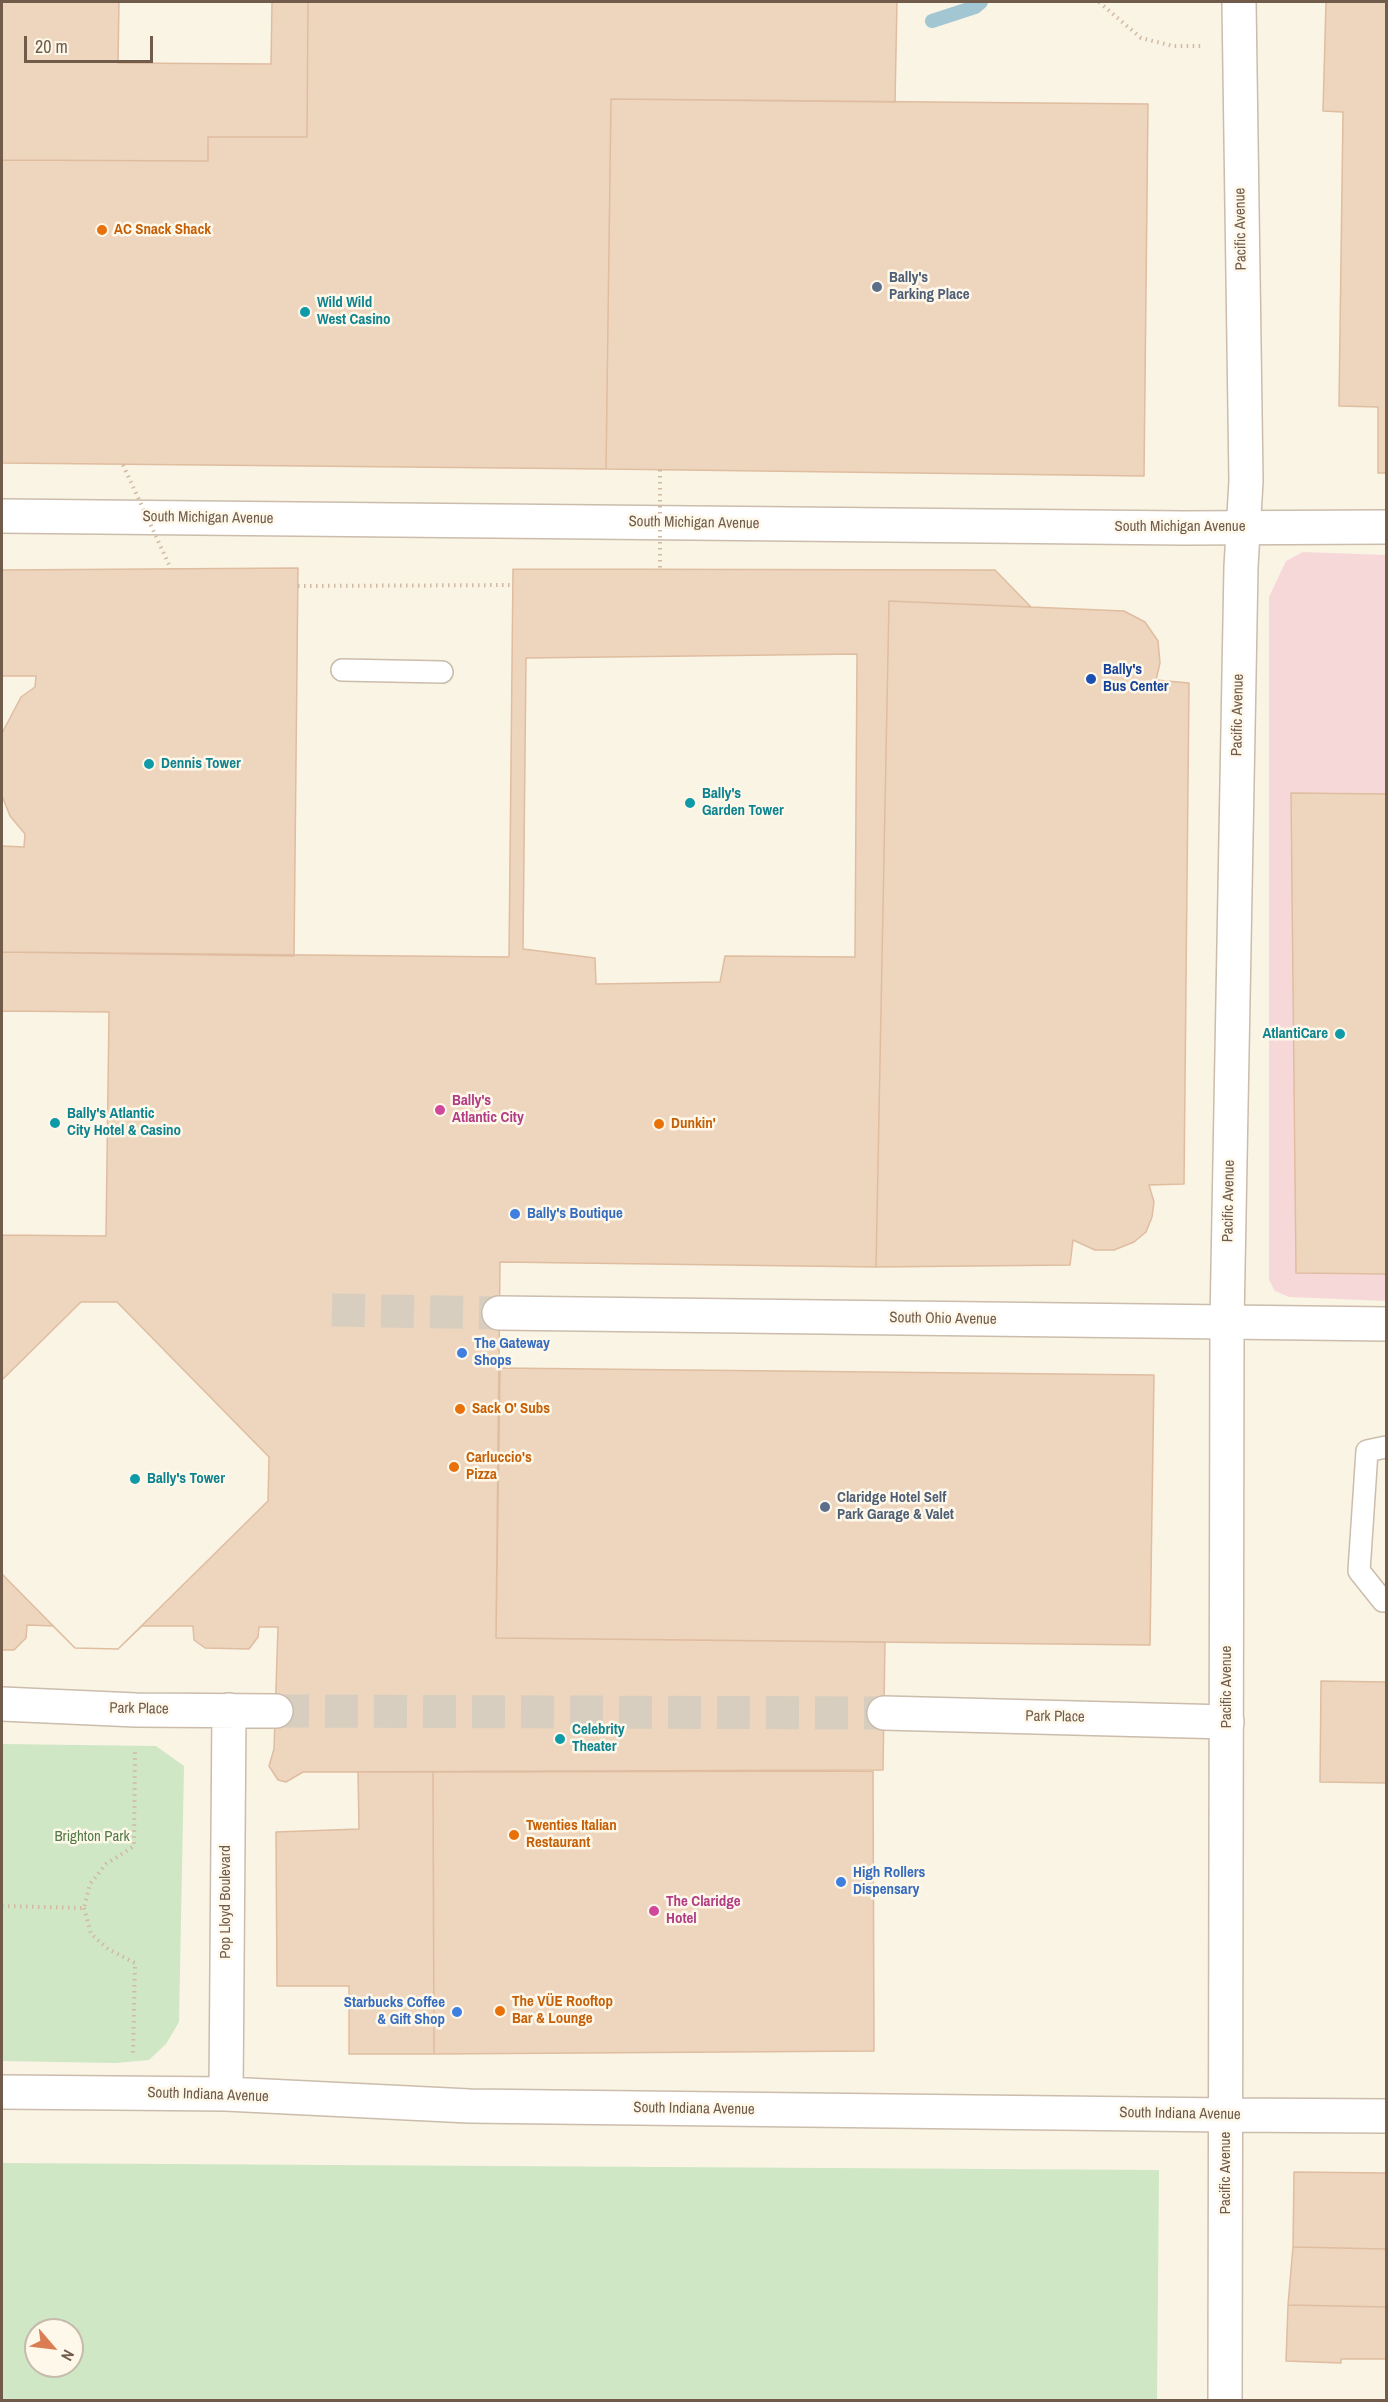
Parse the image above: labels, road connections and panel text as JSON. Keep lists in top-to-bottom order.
{
  "streets": {
    "street": [
      "Pacific Avenue",
      "South Michigan Avenue",
      "South Ohio Avenue",
      "Park Place",
      "Pop Lloyd Boulevard",
      "South Indiana Avenue"
    ]
  },
  "crossings": [
    ["Pacific Avenue", "South Michigan Avenue"],
    ["Pacific Avenue", "South Ohio Avenue"],
    ["Pacific Avenue", "Park Place"],
    ["Pacific Avenue", "South Indiana Avenue"],
    ["Park Place", "Pop Lloyd Boulevard"],
    ["Pop Lloyd Boulevard", "South Indiana Avenue"]
  ],
  "parks": ["Brighton Park"],
  "places": [
    "AC Snack Shack",
    "Bally's Parking Place",
    "Wild Wild West Casino",
    "Bally's Bus Center",
    "Dennis Tower",
    "Bally's Garden Tower",
    "AtlantiCare",
    "Bally's Atlantic City",
    "Bally's Atlantic City Hotel & Casino",
    "Dunkin'",
    "Bally's Boutique",
    "The Gateway Shops",
    "Sack O' Subs",
    "Carluccio's Pizza",
    "Bally's Tower",
    "Claridge Hotel Self Park Garage & Valet",
    "Celebrity Theater",
    "Twenties Italian Restaurant",
    "High Rollers Dispensary",
    "The Claridge Hotel",
    "The VÜE Rooftop Bar & Lounge",
    "Starbucks Coffee & Gift Shop"
  ],
  "scale_bar": "20 m",
  "north": "bottom right"
}
